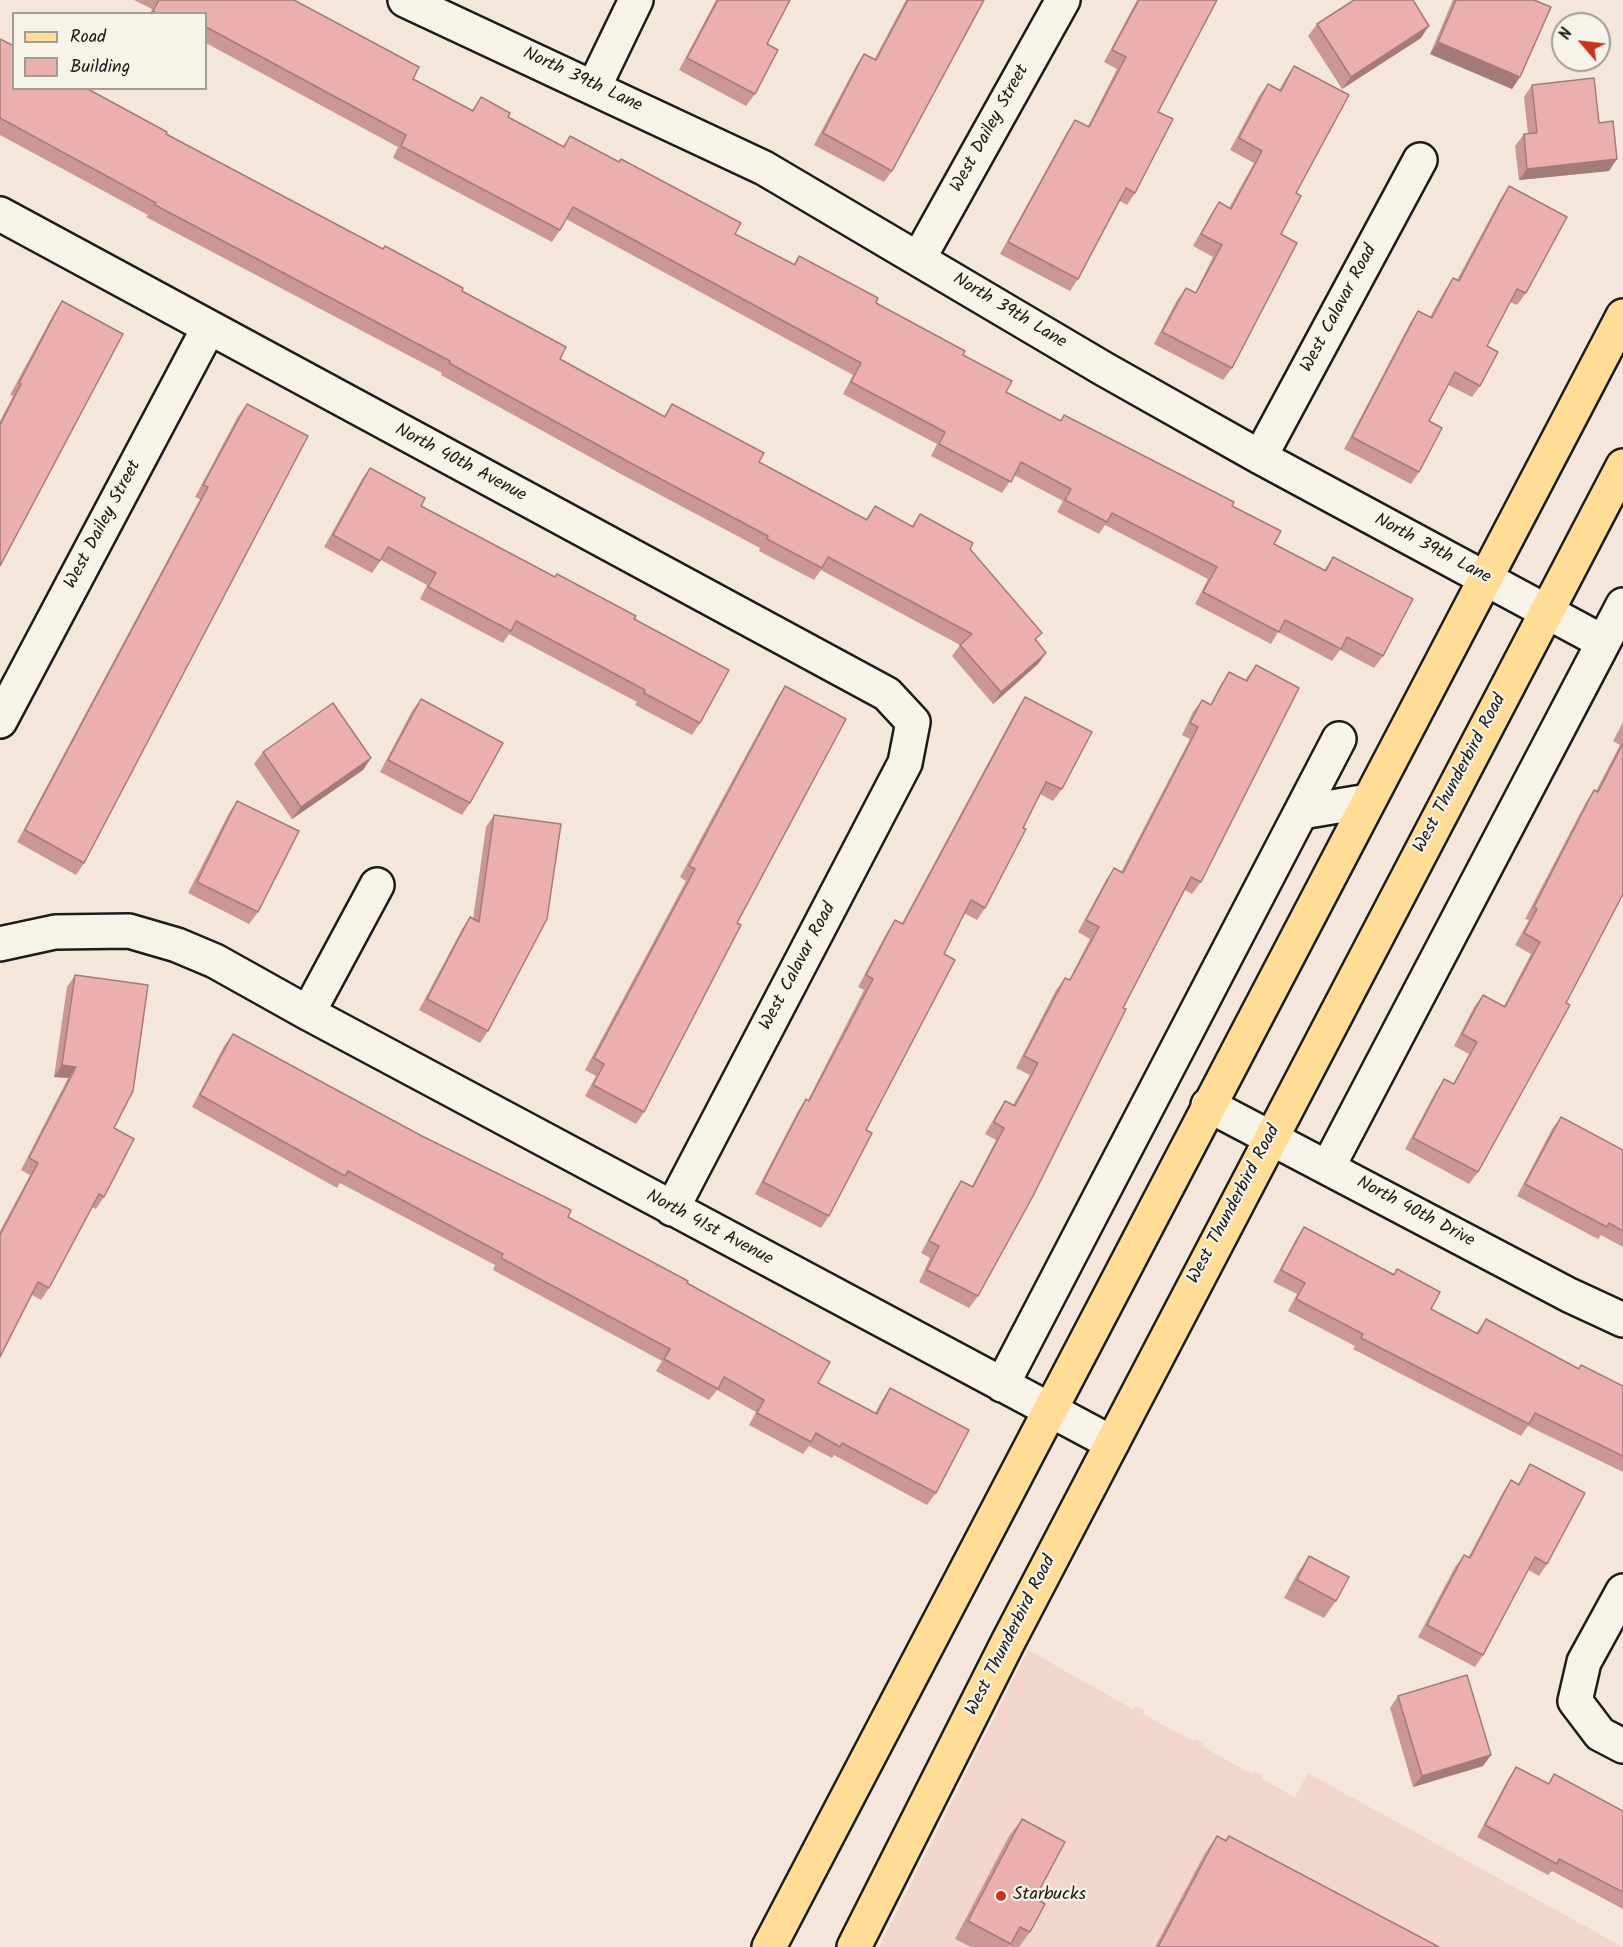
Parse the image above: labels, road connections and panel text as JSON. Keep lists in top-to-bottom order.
{
  "streets": {
    "main road": ["West Thunderbird Road"],
    "street": [
      "North 39th Lane",
      "West Dailey Street",
      "West Calavar Road",
      "North 40th Avenue",
      "North 40th Drive",
      "North 41st Avenue"
    ]
  },
  "crossings": [
    ["North 39th Lane", "West Dailey Street"],
    ["North 39th Lane", "West Calavar Road"],
    ["North 39th Lane", "West Thunderbird Road"],
    ["West Dailey Street", "North 40th Avenue"],
    ["West Calavar Road", "North 40th Avenue"],
    ["West Calavar Road", "North 41st Avenue"],
    ["West Thunderbird Road", "North 40th Drive"],
    ["West Thunderbird Road", "North 41st Avenue"]
  ],
  "places": ["Starbucks"],
  "legend": ["Road", "Building"],
  "north": "top left"
}
